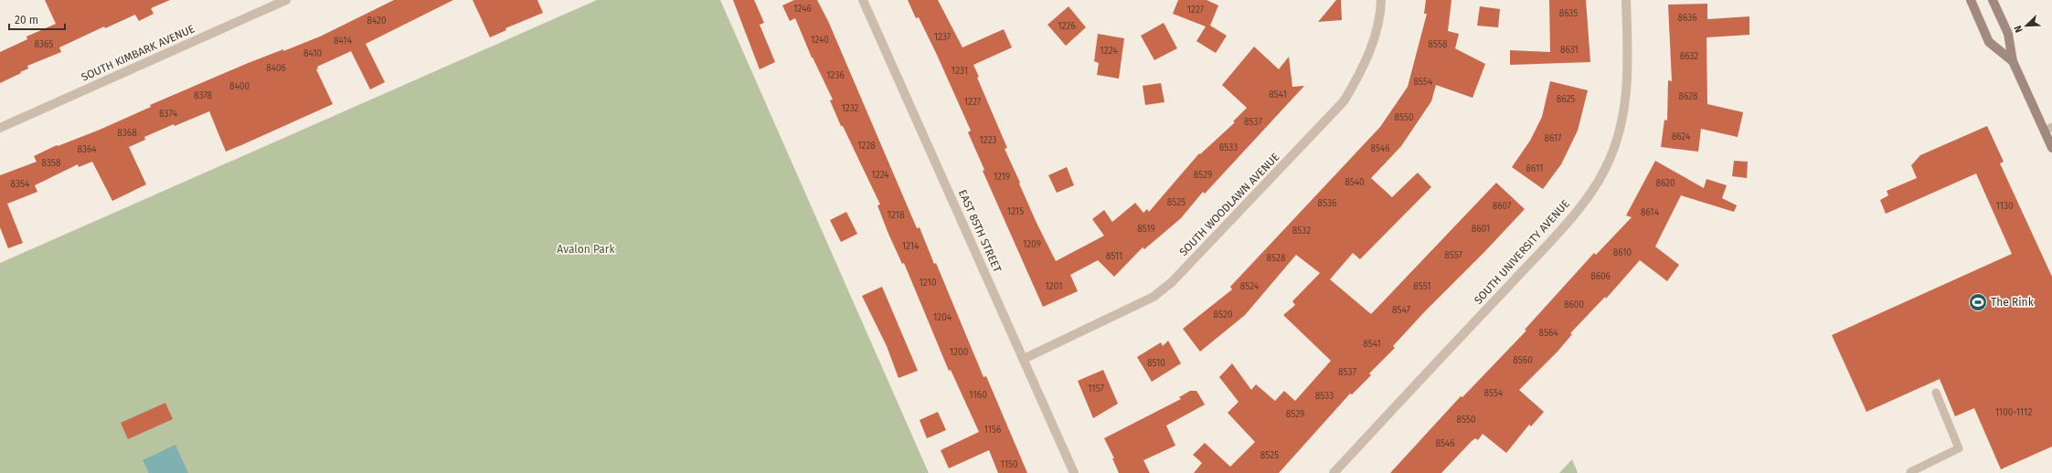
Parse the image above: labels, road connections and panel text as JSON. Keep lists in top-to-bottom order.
{
  "streets": {
    "street": [
      "SOUTH KIMBARK AVENUE",
      "SOUTH WOODLAWN AVENUE",
      "EAST 85TH STREET",
      "SOUTH UNIVERSITY AVENUE"
    ]
  },
  "crossings": [
    ["SOUTH WOODLAWN AVENUE", "EAST 85TH STREET"]
  ],
  "parks": ["Avalon Park"],
  "places": {
    "sports": ["The Rink"]
  },
  "house_numbers": [
    "1246",
    "1227",
    "8635",
    "8636",
    "8420",
    "1226",
    "1237",
    "1240",
    "8414",
    "8365",
    "8558",
    "8631",
    "1224",
    "8410",
    "8632",
    "8406",
    "1231",
    "1236",
    "8554",
    "8400",
    "8541",
    "8378",
    "8628",
    "8625",
    "1227",
    "1232",
    "8374",
    "8550",
    "8537",
    "8368",
    "8624",
    "8617",
    "1223",
    "1228",
    "8533",
    "8546",
    "8364",
    "8358",
    "8611",
    "1224",
    "8529",
    "1219",
    "8540",
    "8620",
    "8354",
    "8525",
    "8536",
    "8607",
    "1130",
    "1215",
    "8614",
    "1218",
    "8519",
    "8601",
    "8532",
    "1209",
    "1214",
    "8610",
    "8557",
    "8511",
    "8528",
    "8606",
    "1210",
    "1201",
    "8524",
    "8551",
    "8600",
    "8547",
    "8520",
    "1204",
    "8564",
    "8541",
    "1200",
    "8560",
    "8510",
    "8537",
    "1157",
    "8554",
    "1160",
    "8533",
    "1100-1112",
    "8529",
    "8550",
    "1156",
    "8546",
    "8525",
    "1150"
  ],
  "scale_bar": "20 m",
  "north": "bottom left"
}
